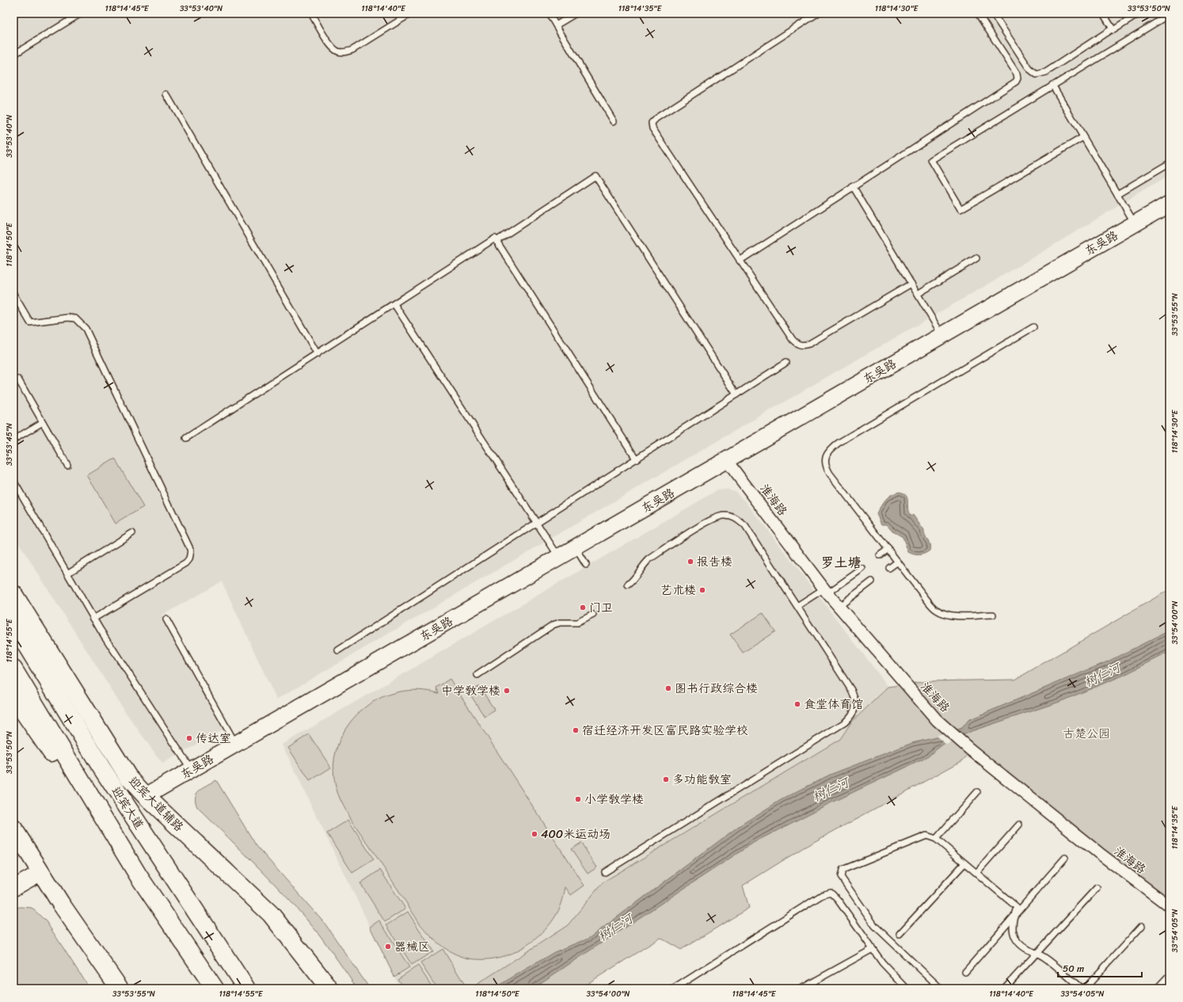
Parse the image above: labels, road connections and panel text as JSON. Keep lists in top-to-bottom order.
{
  "streets": {
    "main road": ["迎宾大道辅路", "迎宾大道"],
    "street": ["东吴路", "淮海路"]
  },
  "crossings": [
    ["东吴路", "淮海路"],
    ["东吴路", "迎宾大道辅路"]
  ],
  "districts": ["罗土塘"],
  "water": ["树仁河"],
  "parks": ["古楚公园"],
  "places": [
    "报告楼",
    "艺术楼",
    "门卫",
    "图书行政综合楼",
    "中学教学楼",
    "食堂体育馆",
    "宿迁经济开发区富民路实验学校",
    "传达室",
    "多功能教室",
    "小学教学楼",
    "400米运动场",
    "器械区"
  ],
  "scale_bar": "50 m",
  "coordinates": [
    "118°14'45\"E",
    "33°53'40\"N",
    "118°14'40\"E",
    "118°14'35\"E",
    "118°14'30\"E",
    "33°53'50\"N",
    "118°14'50\"E",
    "33°53'55\"N",
    "33°53'45\"N",
    "33°54'00\"N",
    "118°14'55\"E",
    "33°54'05\"N"
  ]
}
